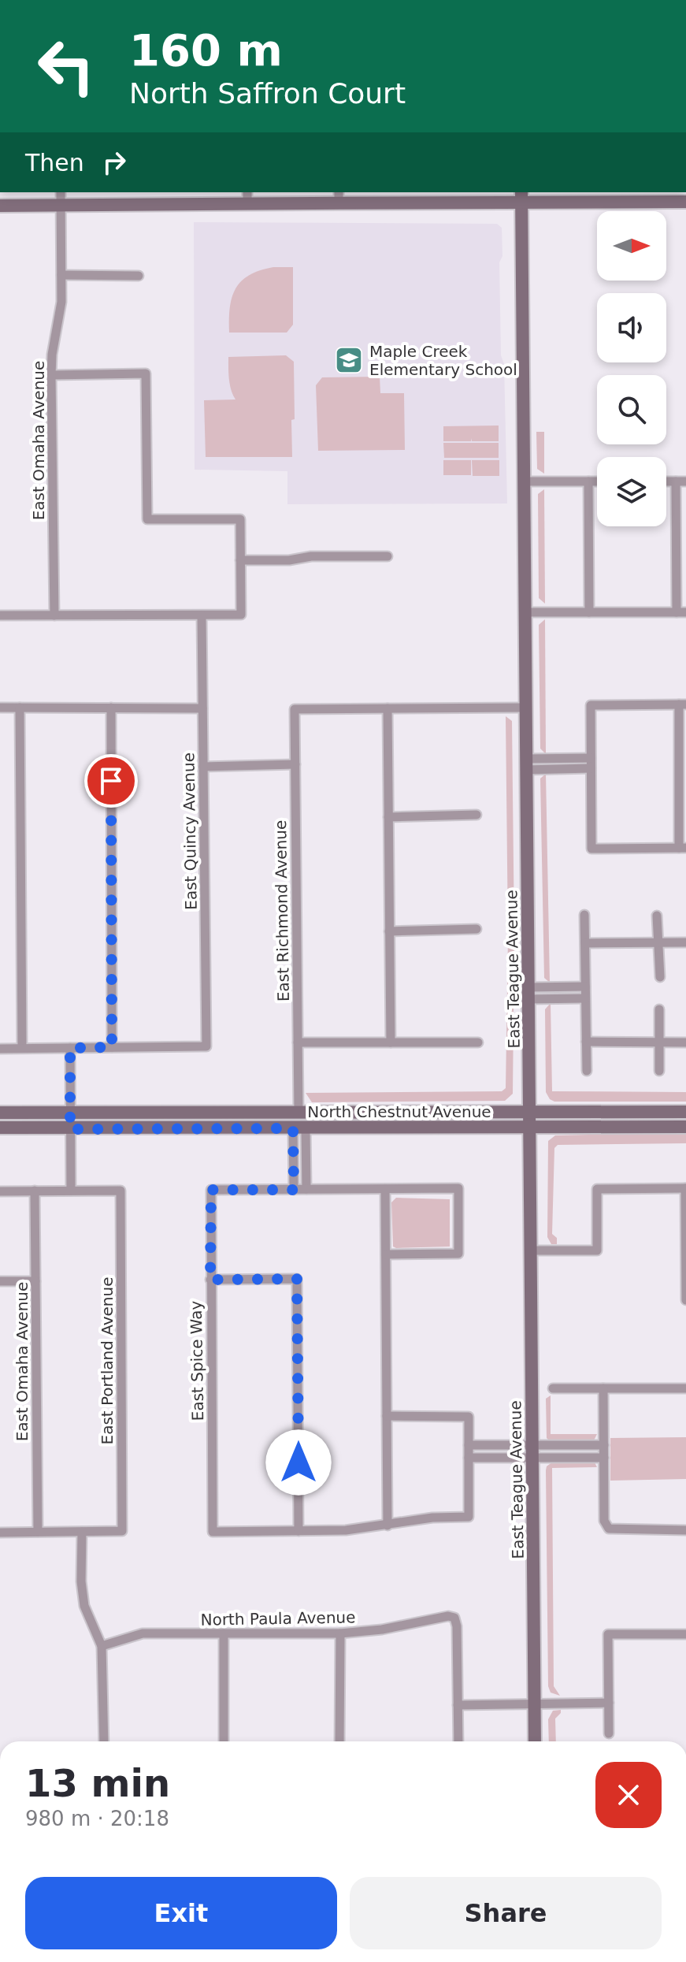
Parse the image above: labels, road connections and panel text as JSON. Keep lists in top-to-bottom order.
{
  "streets": {
    "street": [
      "East Omaha Avenue",
      "East Quincy Avenue",
      "East Richmond Avenue",
      "East Teague Avenue",
      "North Chestnut Avenue",
      "East Portland Avenue",
      "East Spice Way",
      "North Paula Avenue"
    ]
  },
  "crossings": [
    ["East Richmond Avenue", "North Chestnut Avenue"],
    ["East Teague Avenue", "North Chestnut Avenue"]
  ],
  "places": {
    "school or university": ["Maple Creek Elementary School"]
  },
  "north": "right",
  "page": {
    "turn": ["160 m", "North Saffron Court"],
    "then": "Then",
    "heading": ["13 min", "980 m · 20:18"],
    "buttons": ["Exit", "Share"]
  }
}
